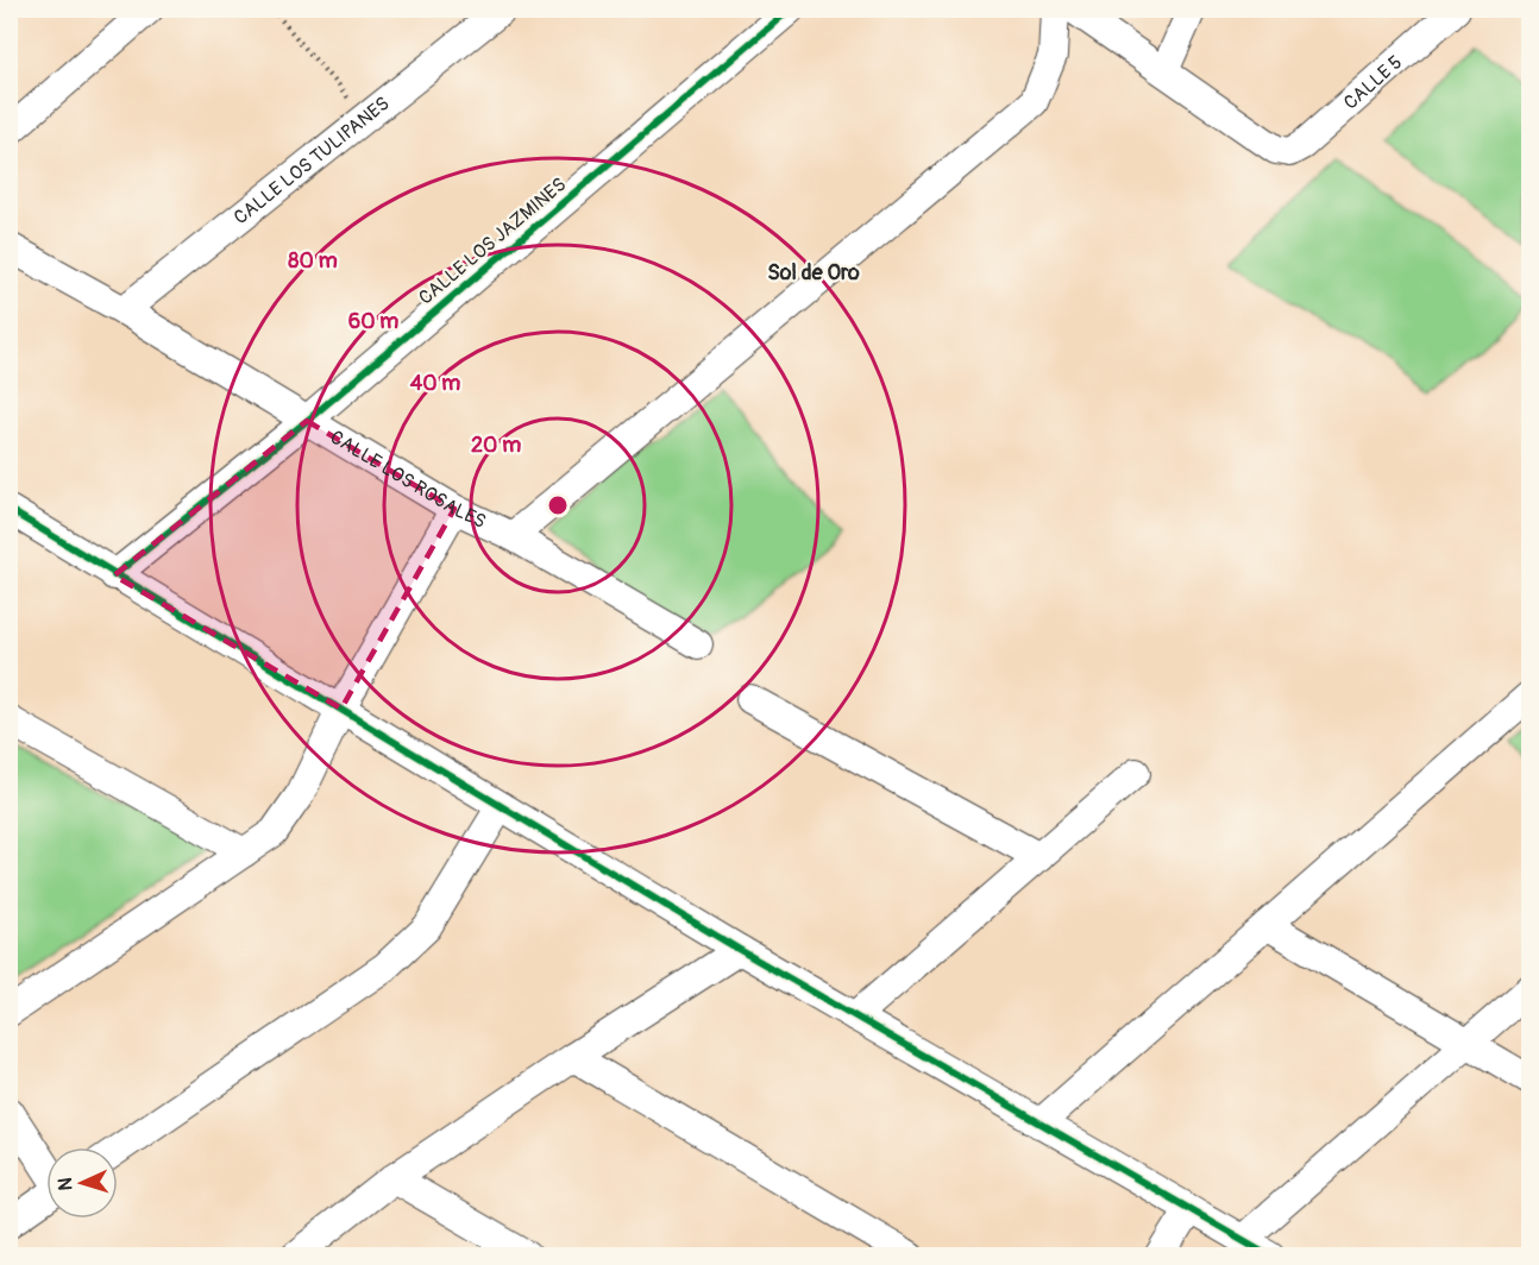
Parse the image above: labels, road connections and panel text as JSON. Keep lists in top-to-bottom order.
{
  "streets": {
    "street": [
      "CALLE 5",
      "CALLE LOS TULIPANES",
      "CALLE LOS JAZMINES",
      "CALLE LOS ROSALES"
    ]
  },
  "crossings": [
    ["CALLE LOS TULIPANES", "CALLE LOS ROSALES"],
    ["CALLE LOS JAZMINES", "CALLE LOS ROSALES"]
  ],
  "districts": ["Sol de Oro"],
  "north": "left",
  "rings": [
    "80 m",
    "60 m",
    "40 m",
    "20 m"
  ]
}
